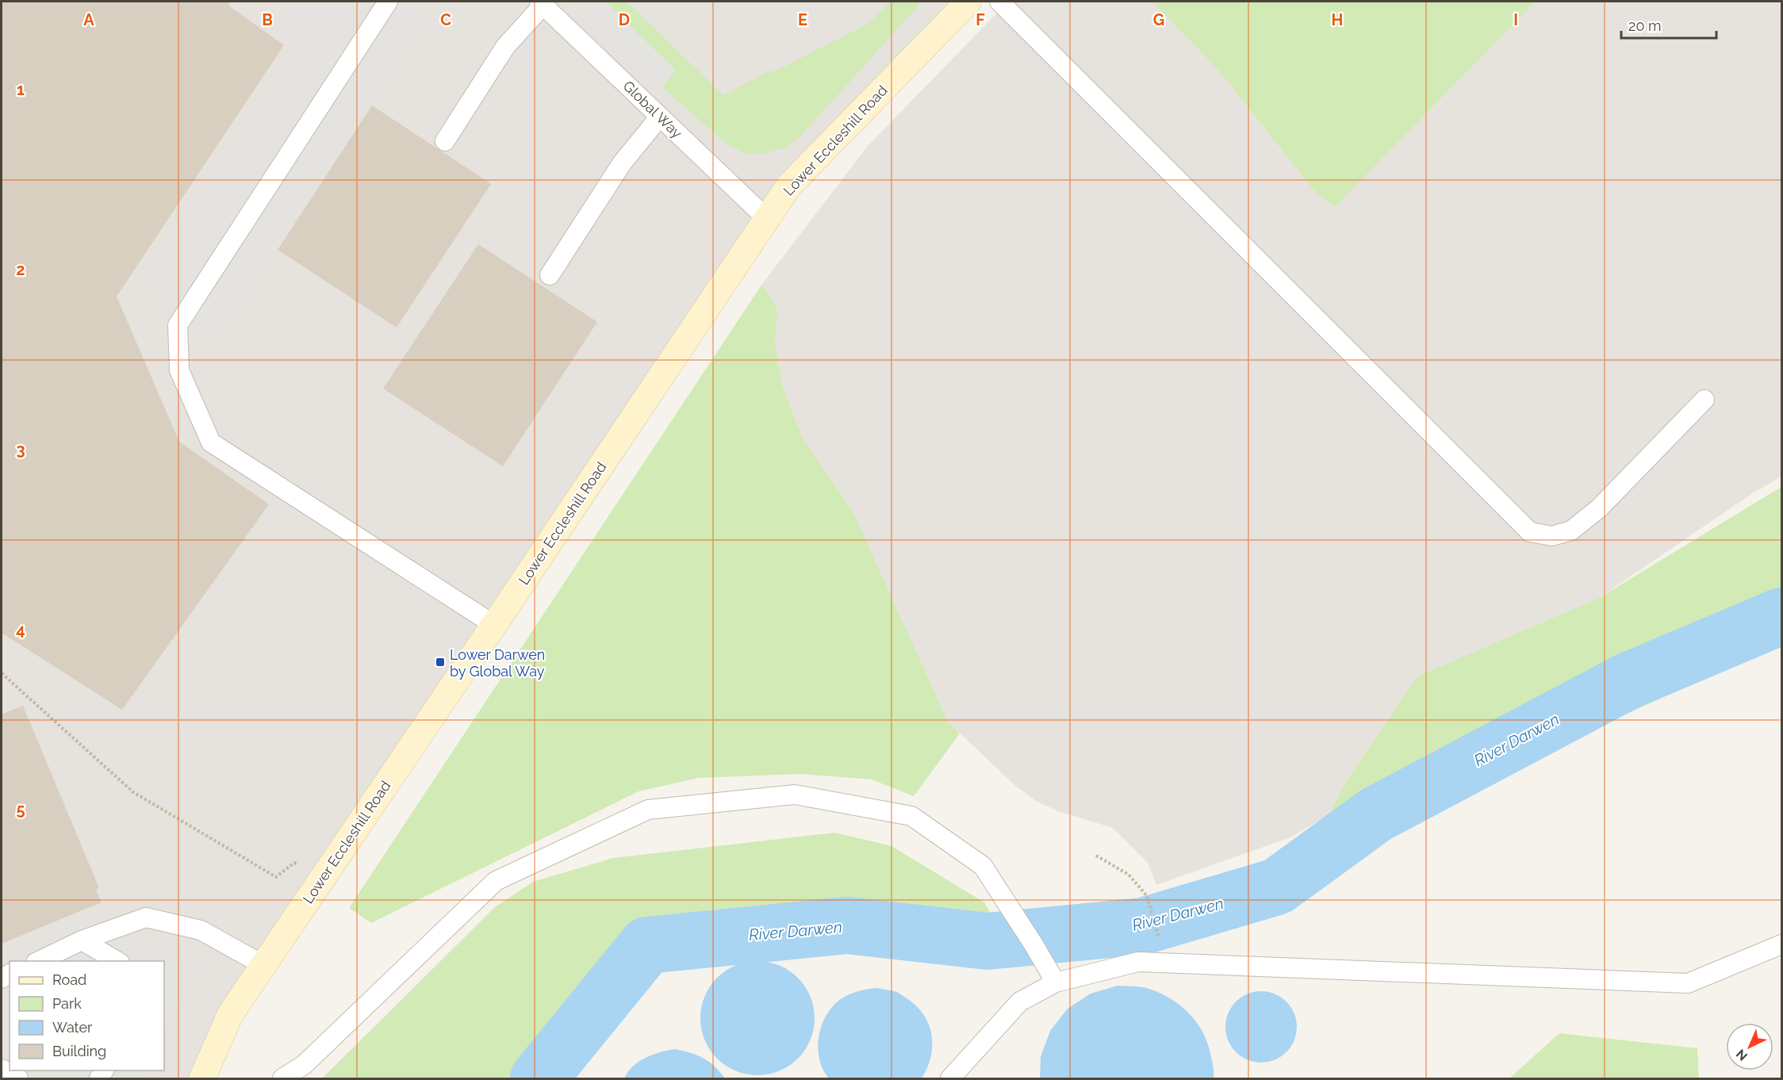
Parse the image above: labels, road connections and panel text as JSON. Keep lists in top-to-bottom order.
{
  "streets": {
    "street": ["Lower Eccleshill Road"],
    "lane": ["Global Way"]
  },
  "crossings": [
    ["Global Way", "Lower Eccleshill Road"]
  ],
  "water": ["River Darwen"],
  "places": {
    "transit": ["Lower Darwen by Global Way"]
  },
  "legend": [
    "Road",
    "Park",
    "Water",
    "Building"
  ],
  "scale_bar": "20 m",
  "north": "bottom left",
  "grid": {
    "columns": [
      "A",
      "B",
      "C",
      "D",
      "E",
      "F",
      "G",
      "H",
      "I"
    ],
    "rows": [
      "1",
      "2",
      "3",
      "4",
      "5"
    ]
  }
}
